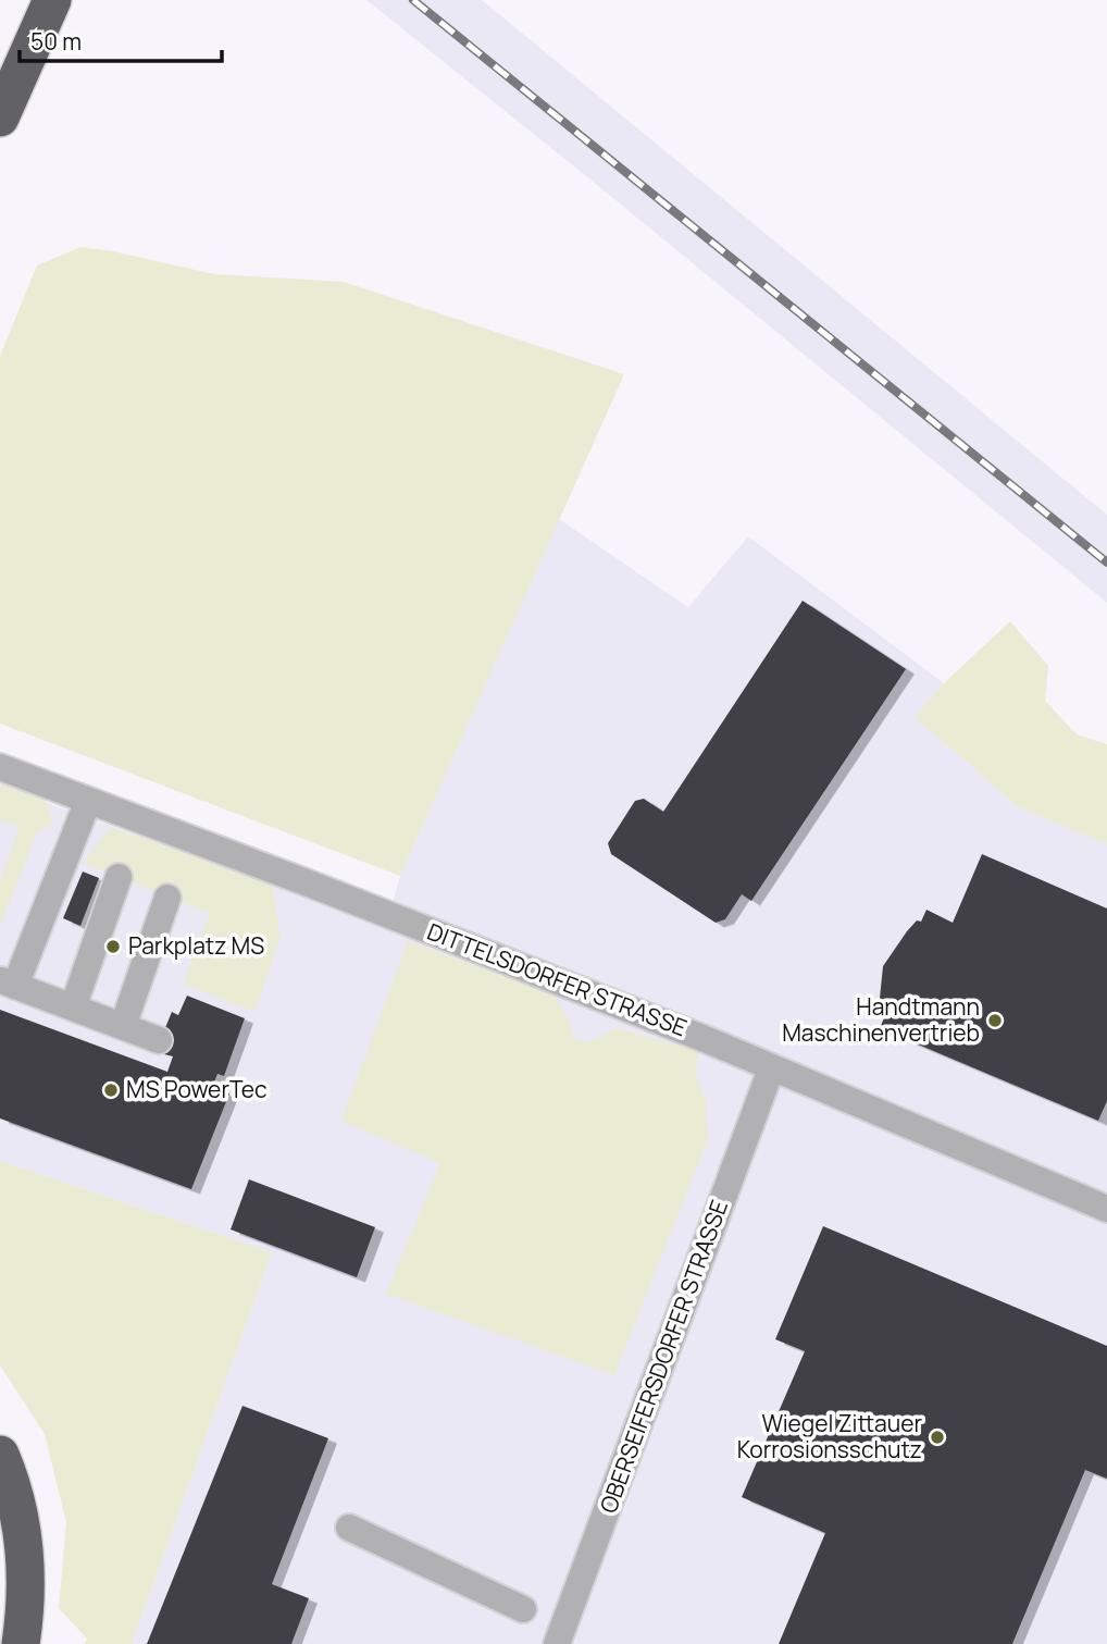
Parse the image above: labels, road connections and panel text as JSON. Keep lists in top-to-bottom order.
{
  "streets": {
    "street": ["DITTELSDORFER STRASSE", "OBERSEIFERSDORFER STRASSE"]
  },
  "crossings": [
    ["DITTELSDORFER STRASSE", "OBERSEIFERSDORFER STRASSE"]
  ],
  "places": [
    "Parkplatz MS",
    "Handtmann Maschinenvertrieb",
    "MS PowerTec",
    "Wiegel Zittauer Korrosionsschutz"
  ],
  "scale_bar": "50 m"
}
